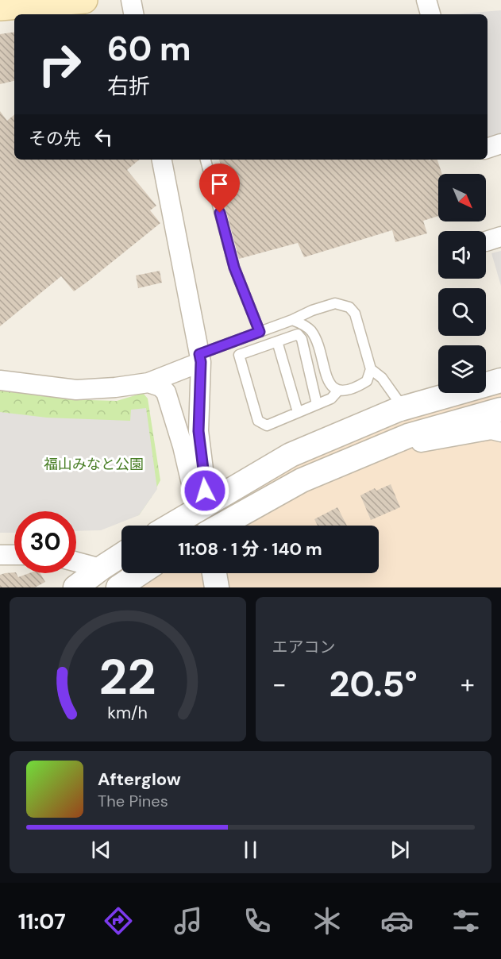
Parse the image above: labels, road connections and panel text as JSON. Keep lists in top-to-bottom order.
{
  "parks": ["福山みなと公園"],
  "north": "bottom right",
  "page": {
    "turn": ["60 m", "右折"],
    "then": "その先",
    "limit": "30",
    "trip": "11:08 · 1 分 · 140 m",
    "tile": "エアコン",
    "heat": ["−", "20.5°", "+"],
    "song": ["Afterglow", "The Pines"],
    "tabs": "11:07",
    "gauge": ["22", "km/h"]
  }
}
